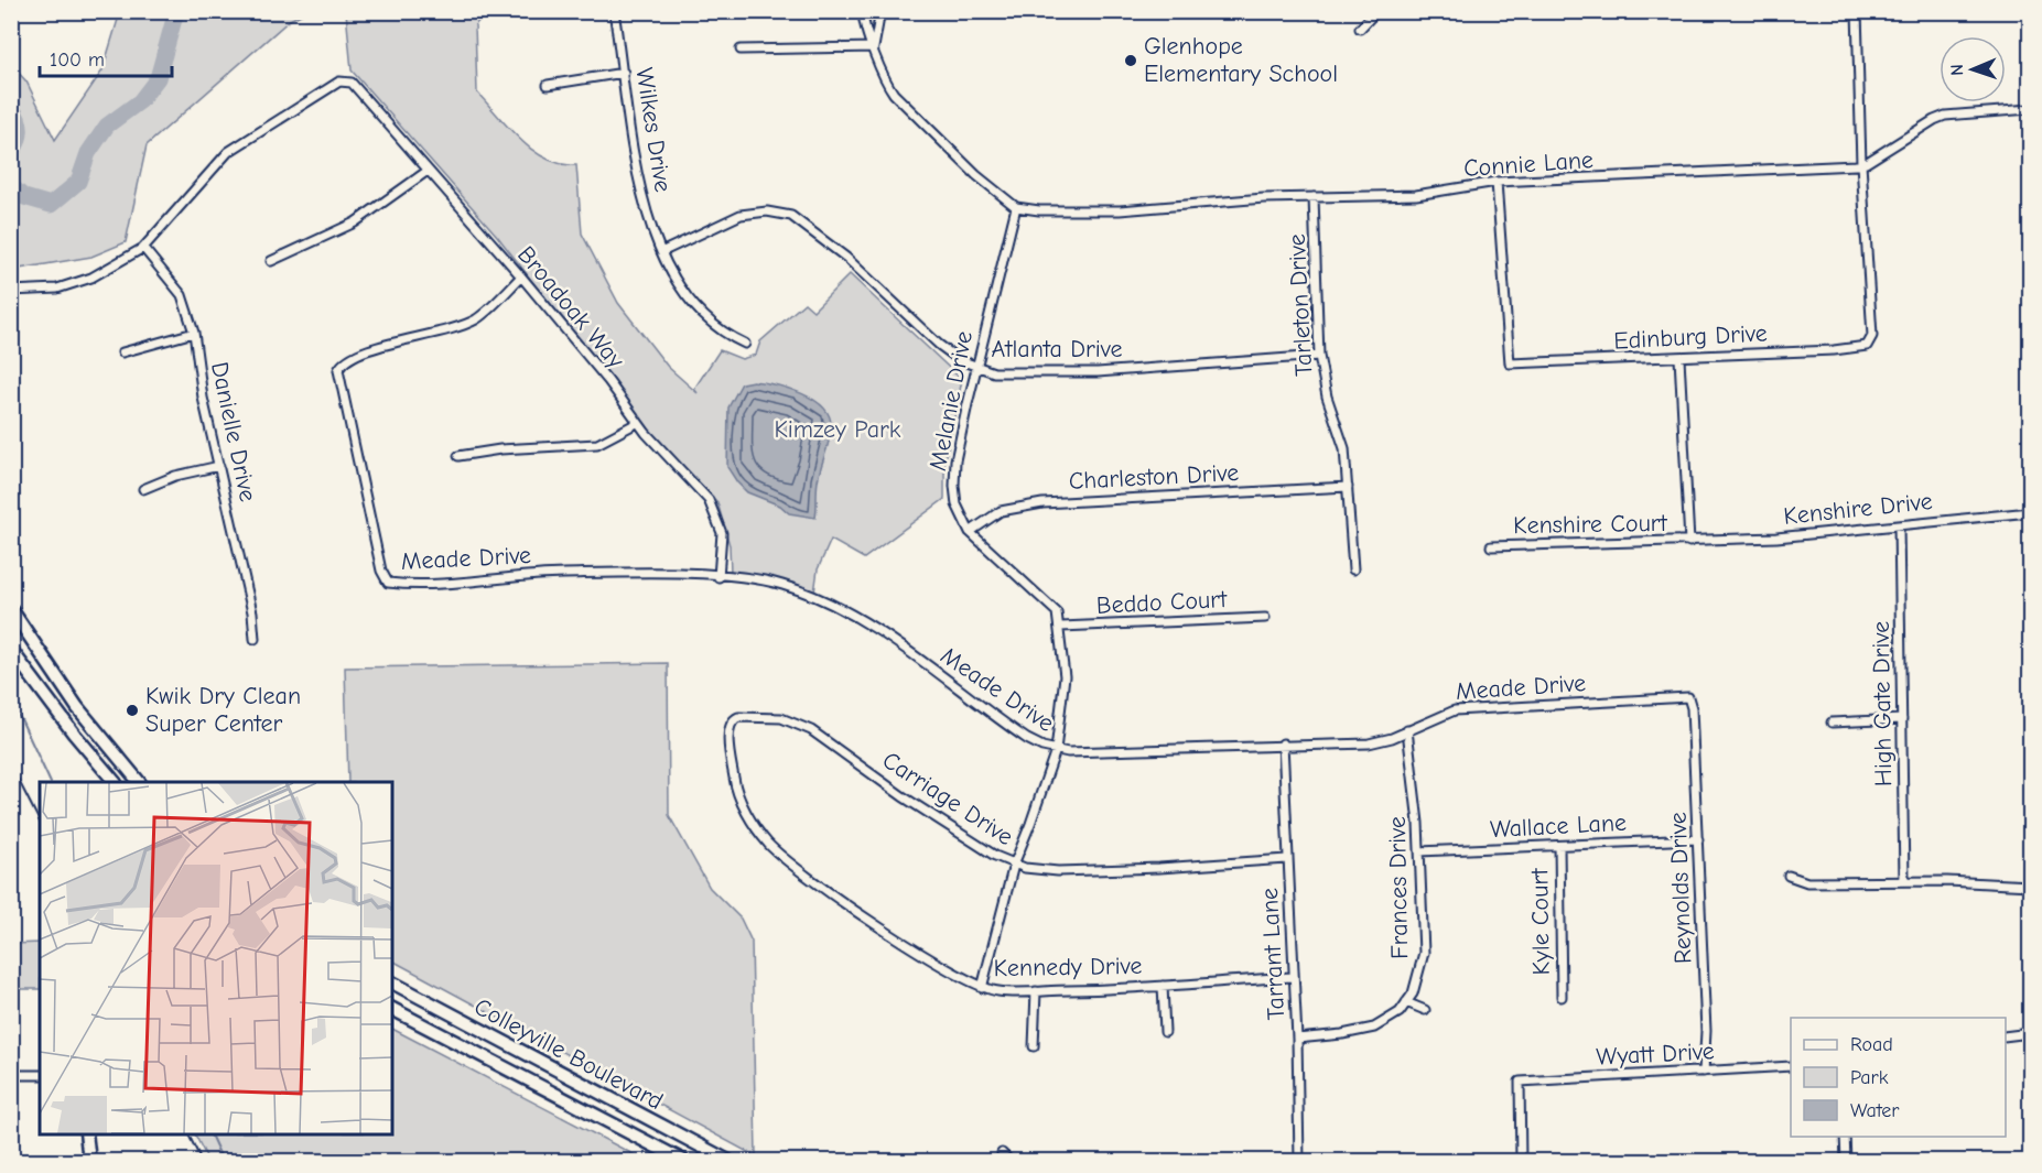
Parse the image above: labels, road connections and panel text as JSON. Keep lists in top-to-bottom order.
{
  "streets": {
    "main road": ["Colleyville Boulevard"],
    "street": [
      "Wilkes Drive",
      "Connie Lane",
      "Tarleton Drive",
      "Broadoak Way",
      "Edinburg Drive",
      "Atlanta Drive",
      "Melanie Drive",
      "Danielle Drive",
      "Charleston Drive",
      "Kenshire Drive",
      "Kenshire Court",
      "Meade Drive",
      "Beddo Court",
      "High Gate Drive",
      "Carriage Drive",
      "Wallace Lane",
      "Frances Drive",
      "Reynolds Drive",
      "Kyle Court",
      "Tarrant Lane",
      "Kennedy Drive",
      "Wyatt Drive"
    ]
  },
  "crossings": [
    ["Wilkes Drive", "Atlanta Drive"],
    ["Connie Lane", "Tarleton Drive"],
    ["Connie Lane", "Edinburg Drive"],
    ["Connie Lane", "Melanie Drive"],
    ["Tarleton Drive", "Atlanta Drive"],
    ["Tarleton Drive", "Charleston Drive"],
    ["Broadoak Way", "Danielle Drive"],
    ["Broadoak Way", "Meade Drive"],
    ["Atlanta Drive", "Melanie Drive"],
    ["Melanie Drive", "Charleston Drive"],
    ["Melanie Drive", "Meade Drive"],
    ["Melanie Drive", "Beddo Court"],
    ["Melanie Drive", "Carriage Drive"],
    ["Melanie Drive", "Kennedy Drive"],
    ["Kenshire Drive", "Kenshire Court"],
    ["Kenshire Drive", "High Gate Drive"],
    ["Meade Drive", "Frances Drive"],
    ["Meade Drive", "Reynolds Drive"],
    ["Meade Drive", "Tarrant Lane"],
    ["Carriage Drive", "Tarrant Lane"],
    ["Carriage Drive", "Kennedy Drive"],
    ["Wallace Lane", "Frances Drive"],
    ["Wallace Lane", "Reynolds Drive"],
    ["Wallace Lane", "Kyle Court"],
    ["Frances Drive", "Tarrant Lane"],
    ["Reynolds Drive", "Wyatt Drive"],
    ["Tarrant Lane", "Kennedy Drive"]
  ],
  "parks": ["Kimzey Park"],
  "places": ["Glenhope Elementary School", "Kwik Dry Clean Super Center"],
  "legend": ["Road", "Park", "Water"],
  "scale_bar": "100 m",
  "north": "left"
}
